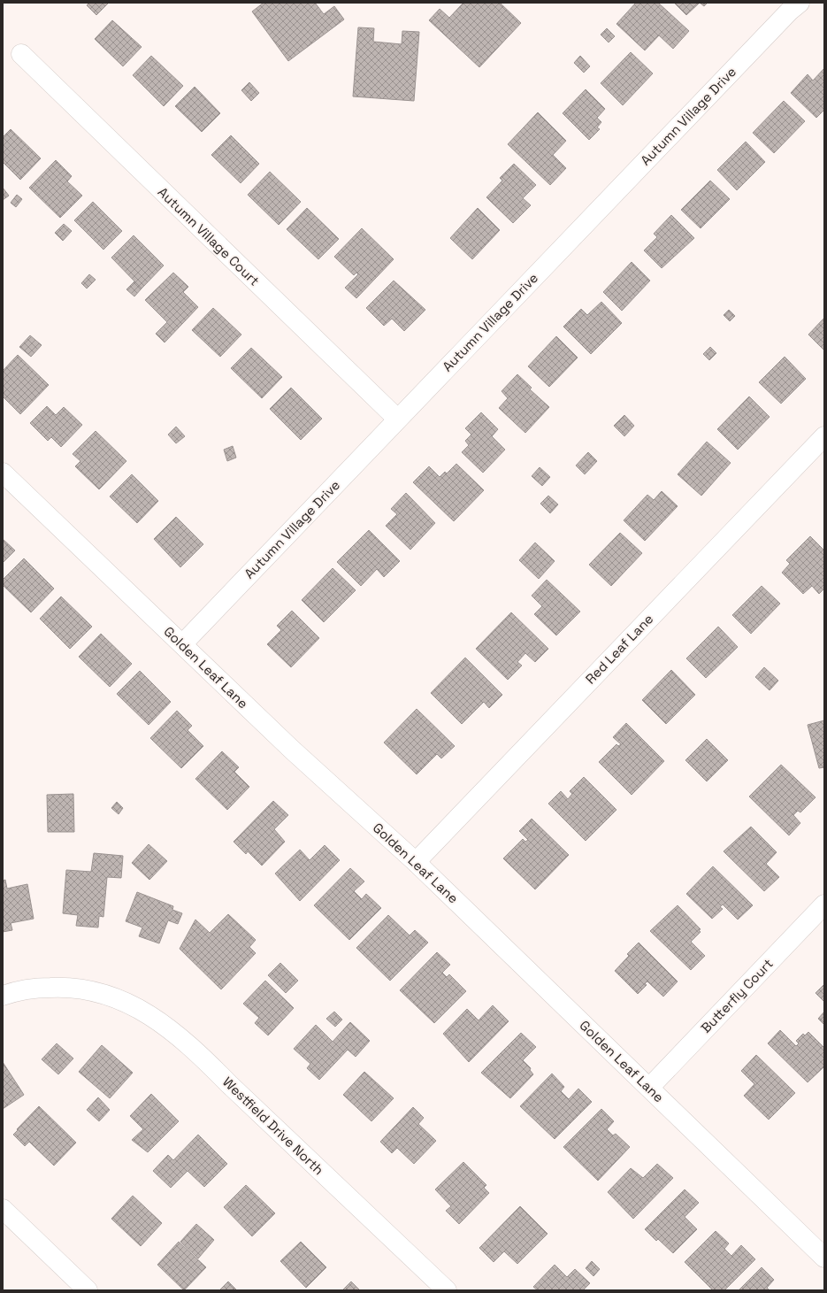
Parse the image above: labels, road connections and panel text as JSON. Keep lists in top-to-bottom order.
{
  "streets": {
    "street": [
      "Autumn Village Drive",
      "Autumn Village Court",
      "Red Leaf Lane",
      "Golden Leaf Lane",
      "Butterfly Court",
      "Westfield Drive North"
    ]
  },
  "crossings": [
    ["Autumn Village Drive", "Autumn Village Court"],
    ["Autumn Village Drive", "Golden Leaf Lane"],
    ["Red Leaf Lane", "Golden Leaf Lane"],
    ["Golden Leaf Lane", "Butterfly Court"]
  ]
}
